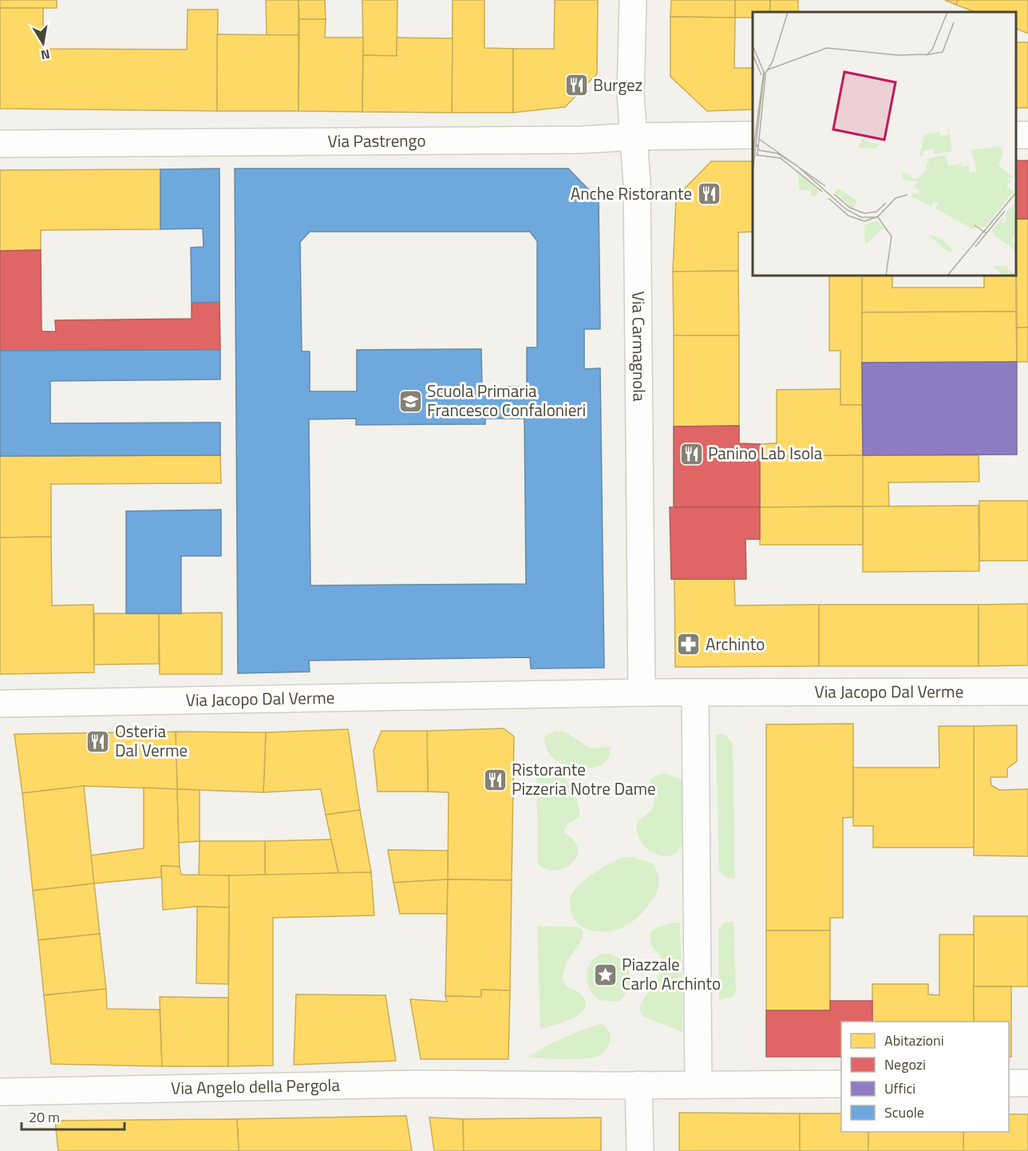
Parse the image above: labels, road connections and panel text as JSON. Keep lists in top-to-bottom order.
{
  "streets": {
    "street": [
      "Via Pastrengo",
      "Via Carmagnola",
      "Via Jacopo Dal Verme",
      "Via Angelo della Pergola"
    ]
  },
  "crossings": [
    ["Via Pastrengo", "Via Carmagnola"],
    ["Via Carmagnola", "Via Jacopo Dal Verme"]
  ],
  "places": {
    "restaurant": [
      "Burgez",
      "Anche Ristorante",
      "Panino Lab Isola",
      "Osteria Dal Verme",
      "Ristorante Pizzeria Notre Dame"
    ],
    "school or university": ["Scuola Primaria Francesco Confalonieri"],
    "pharmacy": ["Archinto"],
    "place": ["Piazzale Carlo Archinto"]
  },
  "legend": [
    "Abitazioni",
    "Negozi",
    "Uffici",
    "Scuole"
  ],
  "scale_bar": "20 m",
  "north": "bottom"
}
